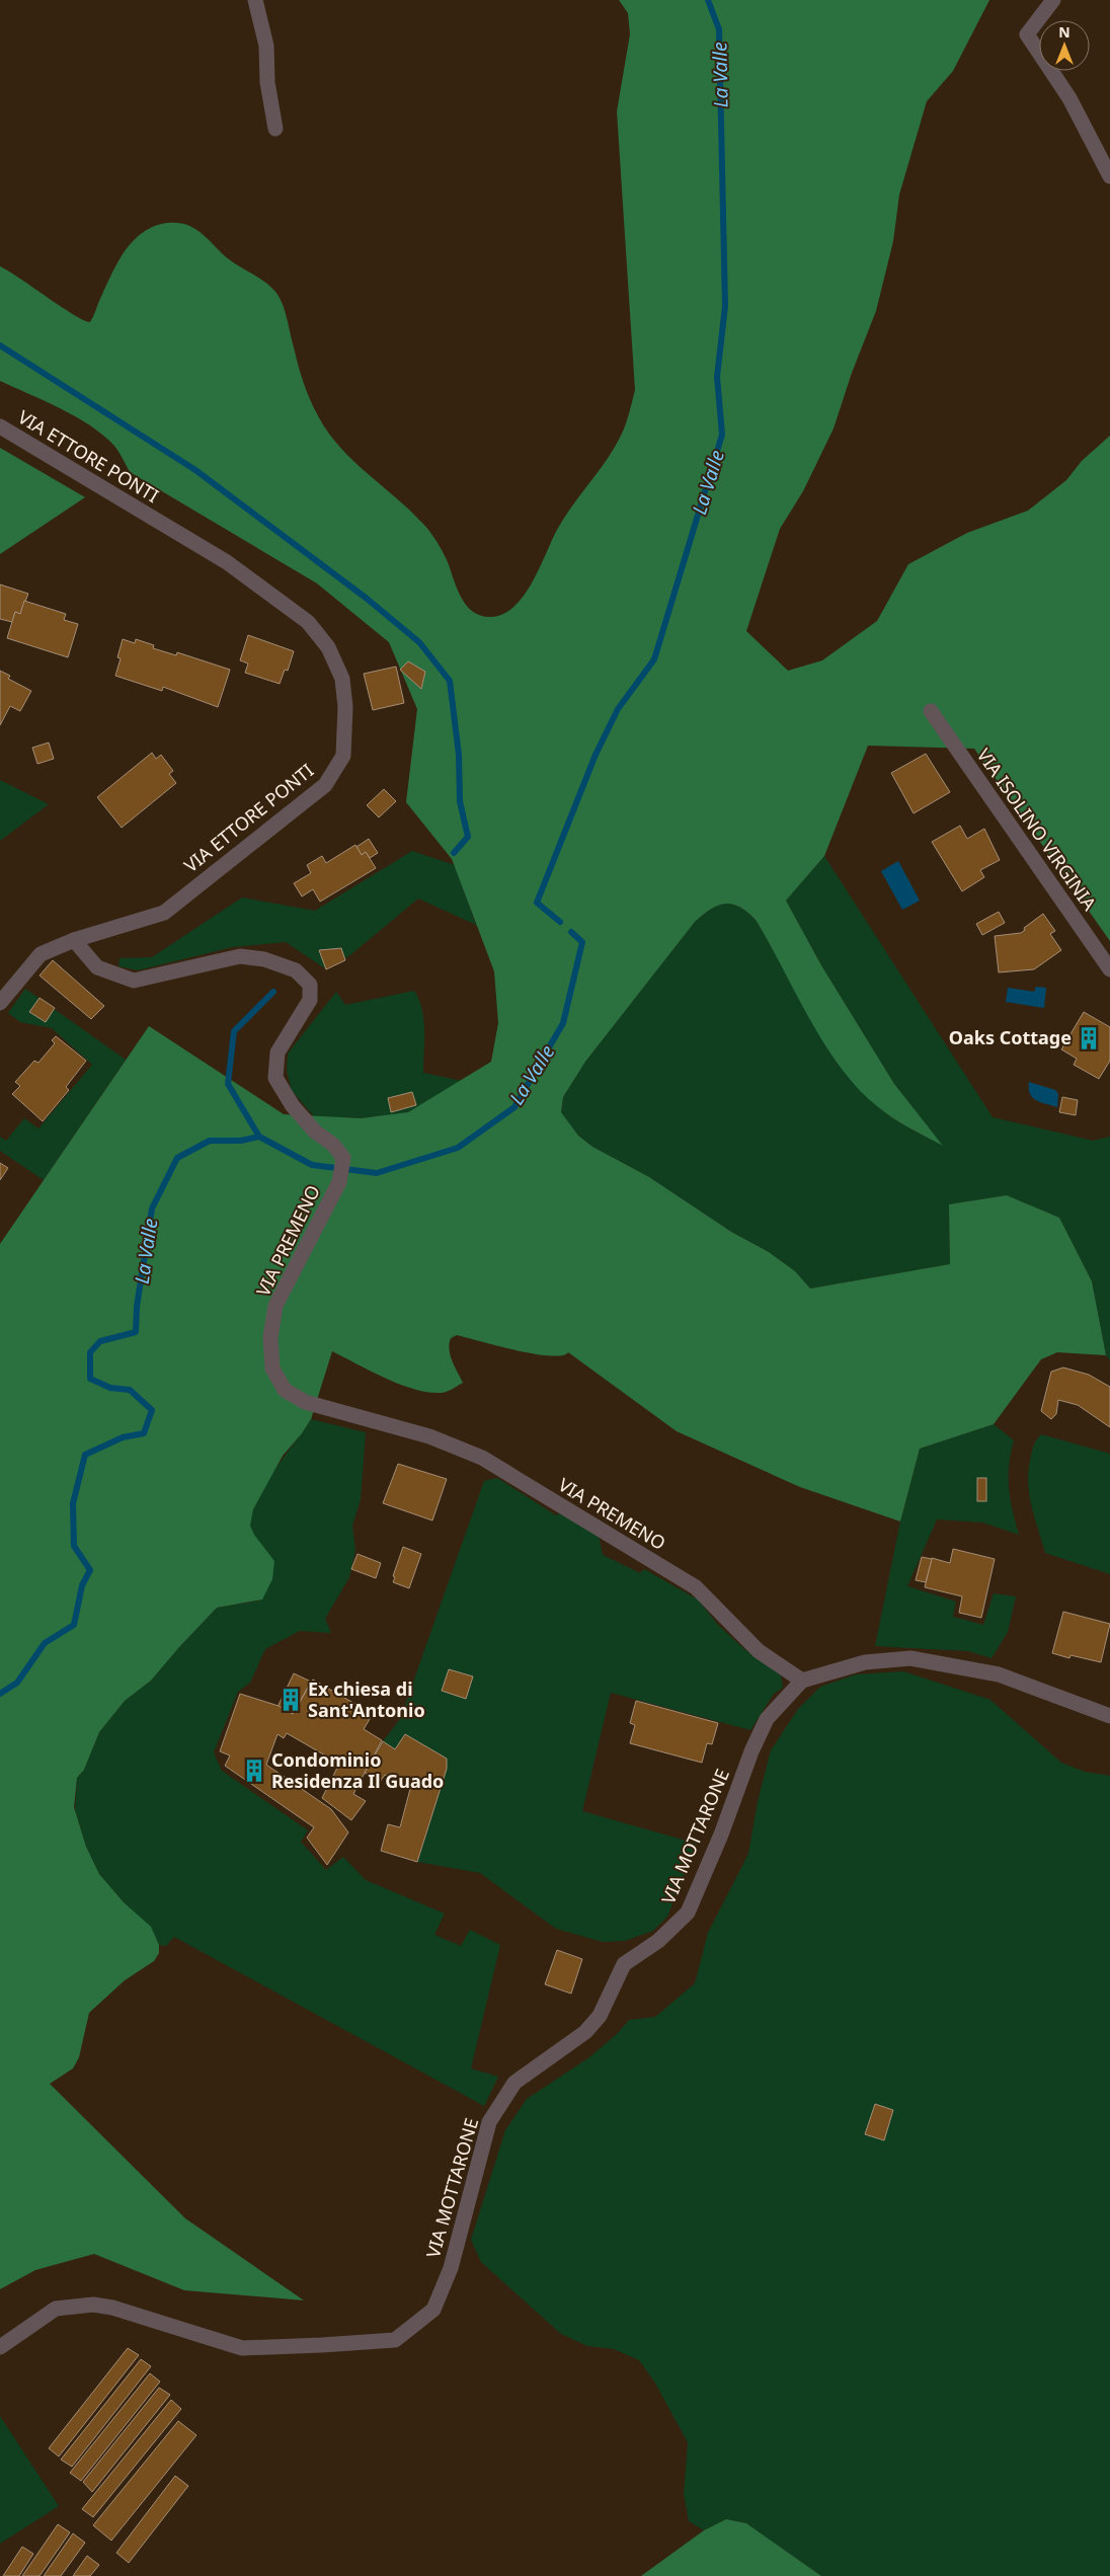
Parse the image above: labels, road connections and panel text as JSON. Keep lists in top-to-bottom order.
{
  "streets": {
    "street": [
      "VIA ETTORE PONTI",
      "VIA ISOLINO VIRGINIA",
      "VIA PREMENO",
      "VIA MOTTARONE"
    ]
  },
  "crossings": [
    ["VIA ETTORE PONTI", "VIA PREMENO"],
    ["VIA PREMENO", "VIA MOTTARONE"]
  ],
  "water": ["La Valle"],
  "places": {
    "building": ["Oaks Cottage", "Ex chiesa di Sant'Antonio", "Condominio Residenza Il Guado"]
  },
  "north": "top"
}
